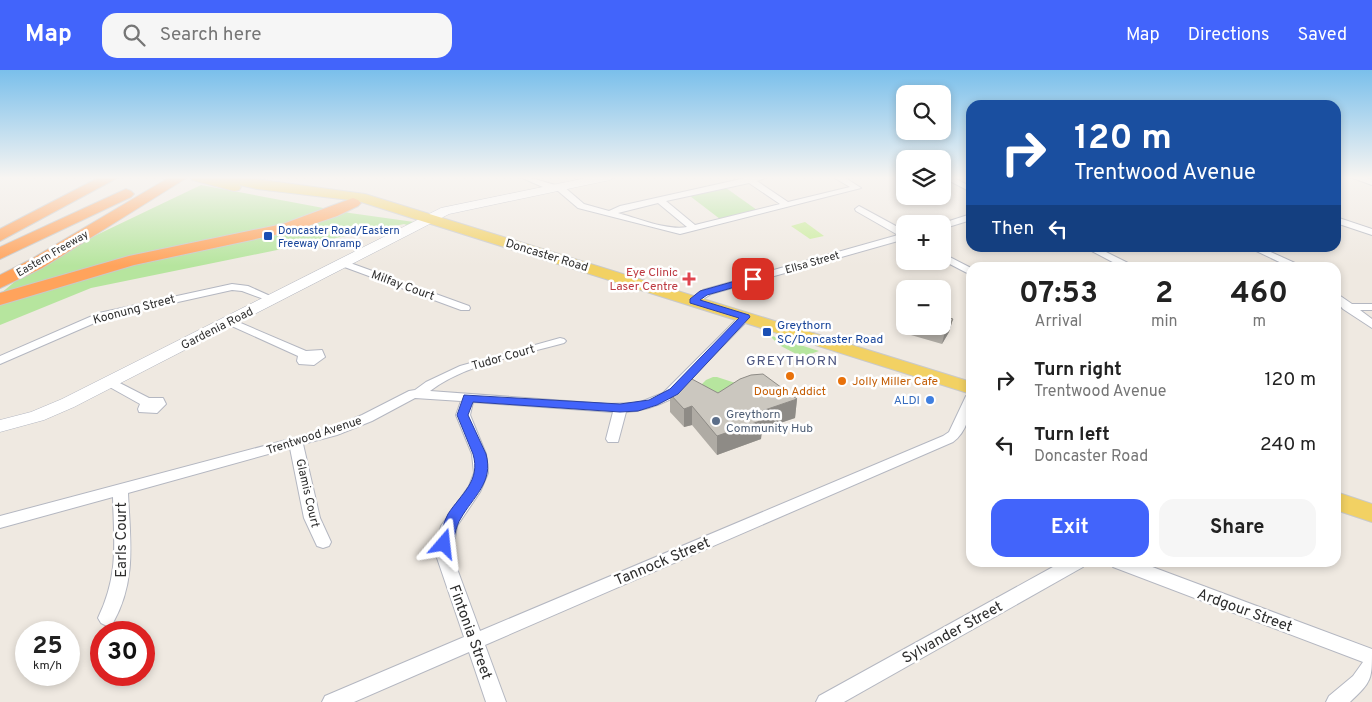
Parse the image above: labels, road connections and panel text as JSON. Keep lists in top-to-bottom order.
{
  "streets": {
    "highway": ["Eastern Freeway"],
    "main road": ["Doncaster Road"],
    "street": [
      "Ellsa Street",
      "Milfay Court",
      "Koonung Street",
      "Gardenia Road",
      "Tudor Court",
      "Trentwood Avenue",
      "Glamis Court",
      "Earls Court",
      "Tannock Street",
      "Ardgour Street",
      "Fintonia Street",
      "Sylvander Street"
    ]
  },
  "crossings": [
    ["Doncaster Road", "Ellsa Street"],
    ["Doncaster Road", "Gardenia Road"],
    ["Doncaster Road", "Trentwood Avenue"],
    ["Milfay Court", "Gardenia Road"],
    ["Koonung Street", "Gardenia Road"],
    ["Tudor Court", "Trentwood Avenue"],
    ["Trentwood Avenue", "Glamis Court"],
    ["Trentwood Avenue", "Earls Court"],
    ["Trentwood Avenue", "Fintonia Street"],
    ["Tannock Street", "Fintonia Street"]
  ],
  "districts": ["GREYTHORN"],
  "places": {
    "transit": ["Doncaster Road/Eastern Freeway Onramp", "Greythorn SC/Doncaster Road"],
    "health": ["Eye Clinic Laser Centre"],
    "other": [
      "Dough Addict",
      "Jolly Miller Cafe",
      "ALDI",
      "Greythorn Community Hub"
    ]
  },
  "page": {
    "header": "Map",
    "search": "Search here",
    "nav": ["Map", "Directions", "Saved"],
    "map_buttons": ["+", "−"],
    "turn": ["120 m", "Trentwood Avenue"],
    "then": "Then",
    "eta": [
      "07:53",
      "Arrival",
      "2",
      "min",
      "460",
      "m"
    ],
    "list": [
      {
        "name": "Turn right",
        "note": "Trentwood Avenue",
        "value": "120 m"
      },
      {
        "name": "Turn left",
        "note": "Doncaster Road",
        "value": "240 m"
      }
    ],
    "buttons": ["Exit", "Share"],
    "speed": "25 km/h",
    "limit": "30"
  }
}
